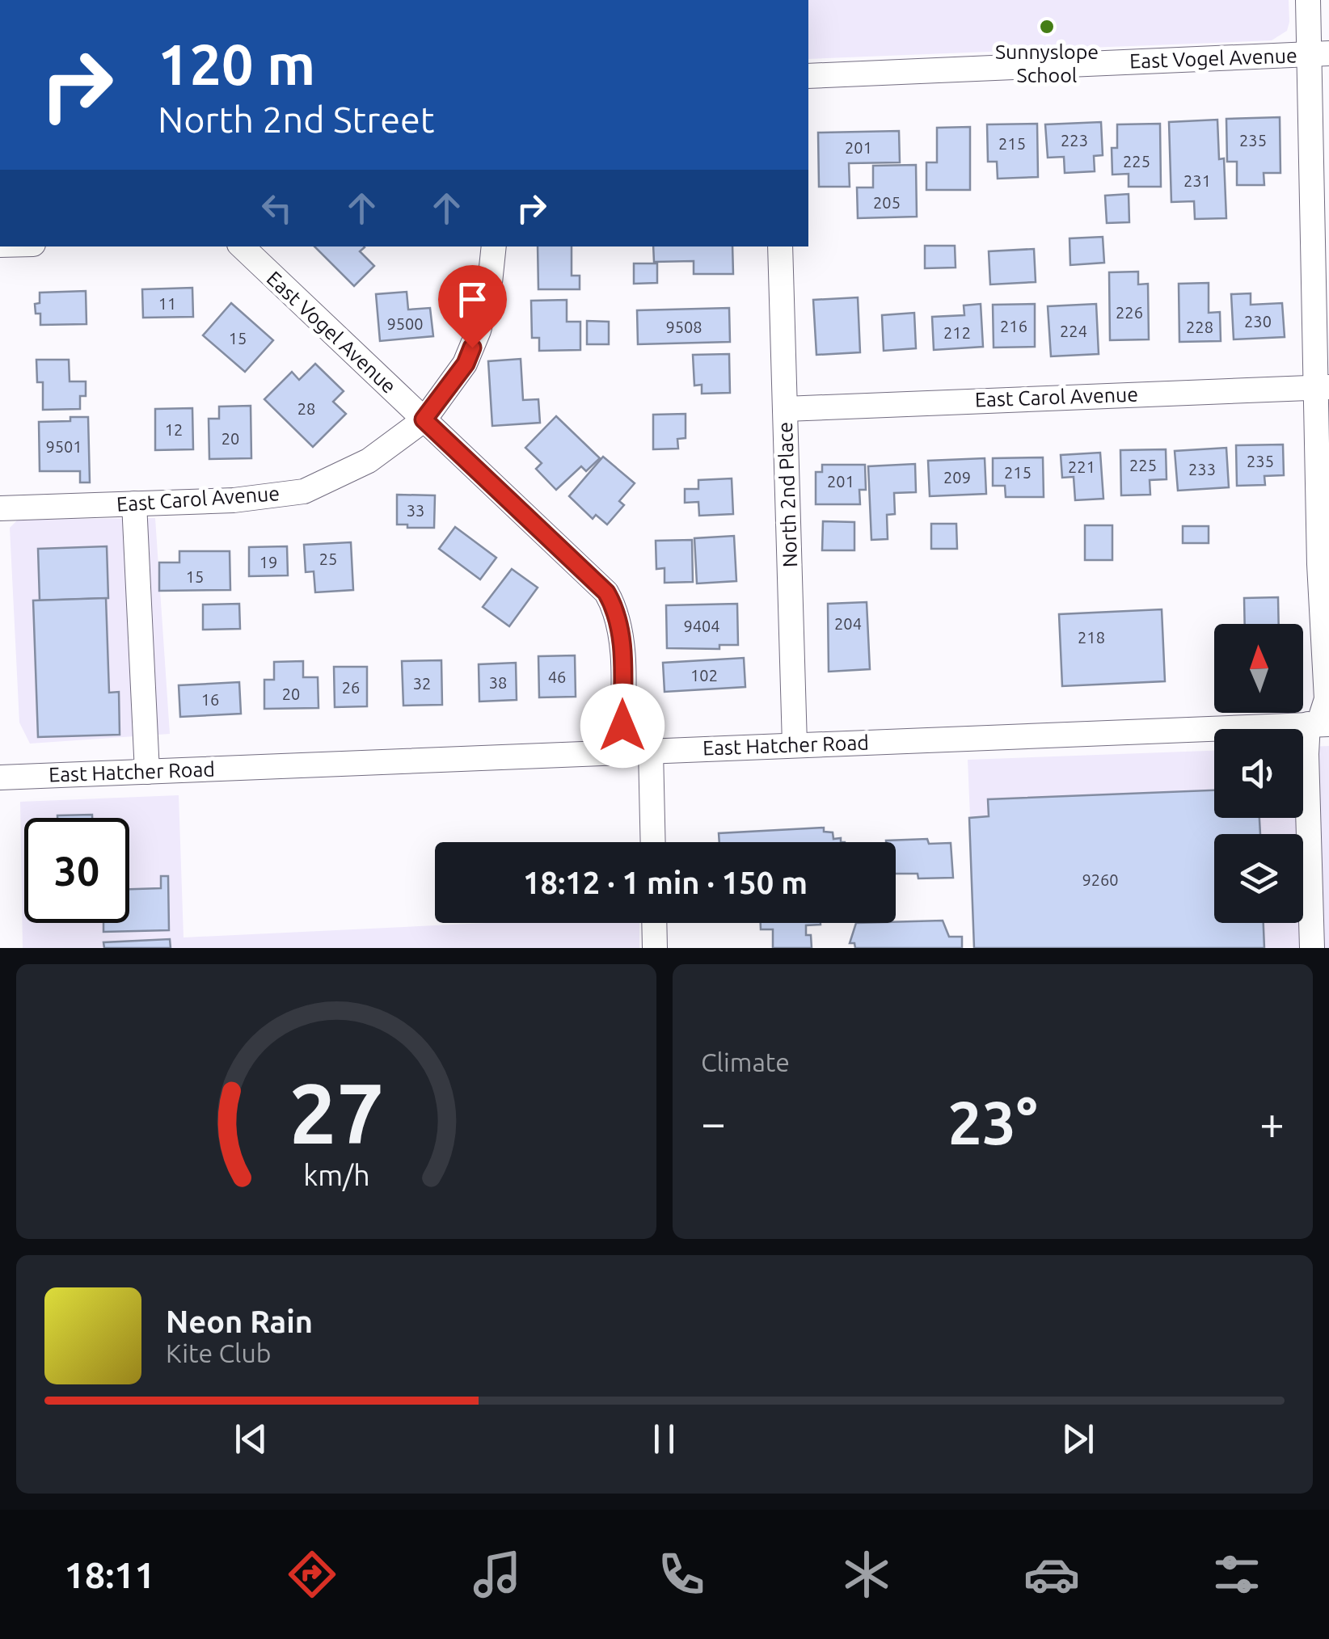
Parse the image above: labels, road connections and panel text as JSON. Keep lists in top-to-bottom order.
{
  "streets": {
    "street": [
      "East Vogel Avenue",
      "East Carol Avenue",
      "North 2nd Place",
      "East Hatcher Road"
    ]
  },
  "crossings": [
    ["East Vogel Avenue", "East Carol Avenue"],
    ["East Vogel Avenue", "East Hatcher Road"],
    ["East Carol Avenue", "North 2nd Place"],
    ["North 2nd Place", "East Hatcher Road"]
  ],
  "places": ["Sunnyslope School"],
  "house_numbers": [
    "223",
    "235",
    "215",
    "201",
    "225",
    "231",
    "205",
    "11",
    "226",
    "230",
    "9500",
    "216",
    "9508",
    "228",
    "224",
    "212",
    "15",
    "28",
    "12",
    "20",
    "9501",
    "235",
    "225",
    "221",
    "233",
    "215",
    "209",
    "201",
    "33",
    "25",
    "19",
    "15",
    "204",
    "9404",
    "218",
    "102",
    "46",
    "38",
    "32",
    "26",
    "20",
    "16",
    "9260"
  ],
  "north": "top",
  "page": {
    "turn": ["120 m", "North 2nd Street"],
    "limit": "30",
    "trip": "18:12 · 1 min · 150 m",
    "tile": "Climate",
    "heat": ["−", "23°", "+"],
    "song": ["Neon Rain", "Kite Club"],
    "tabs": "18:11",
    "gauge": ["27", "km/h"]
  }
}
